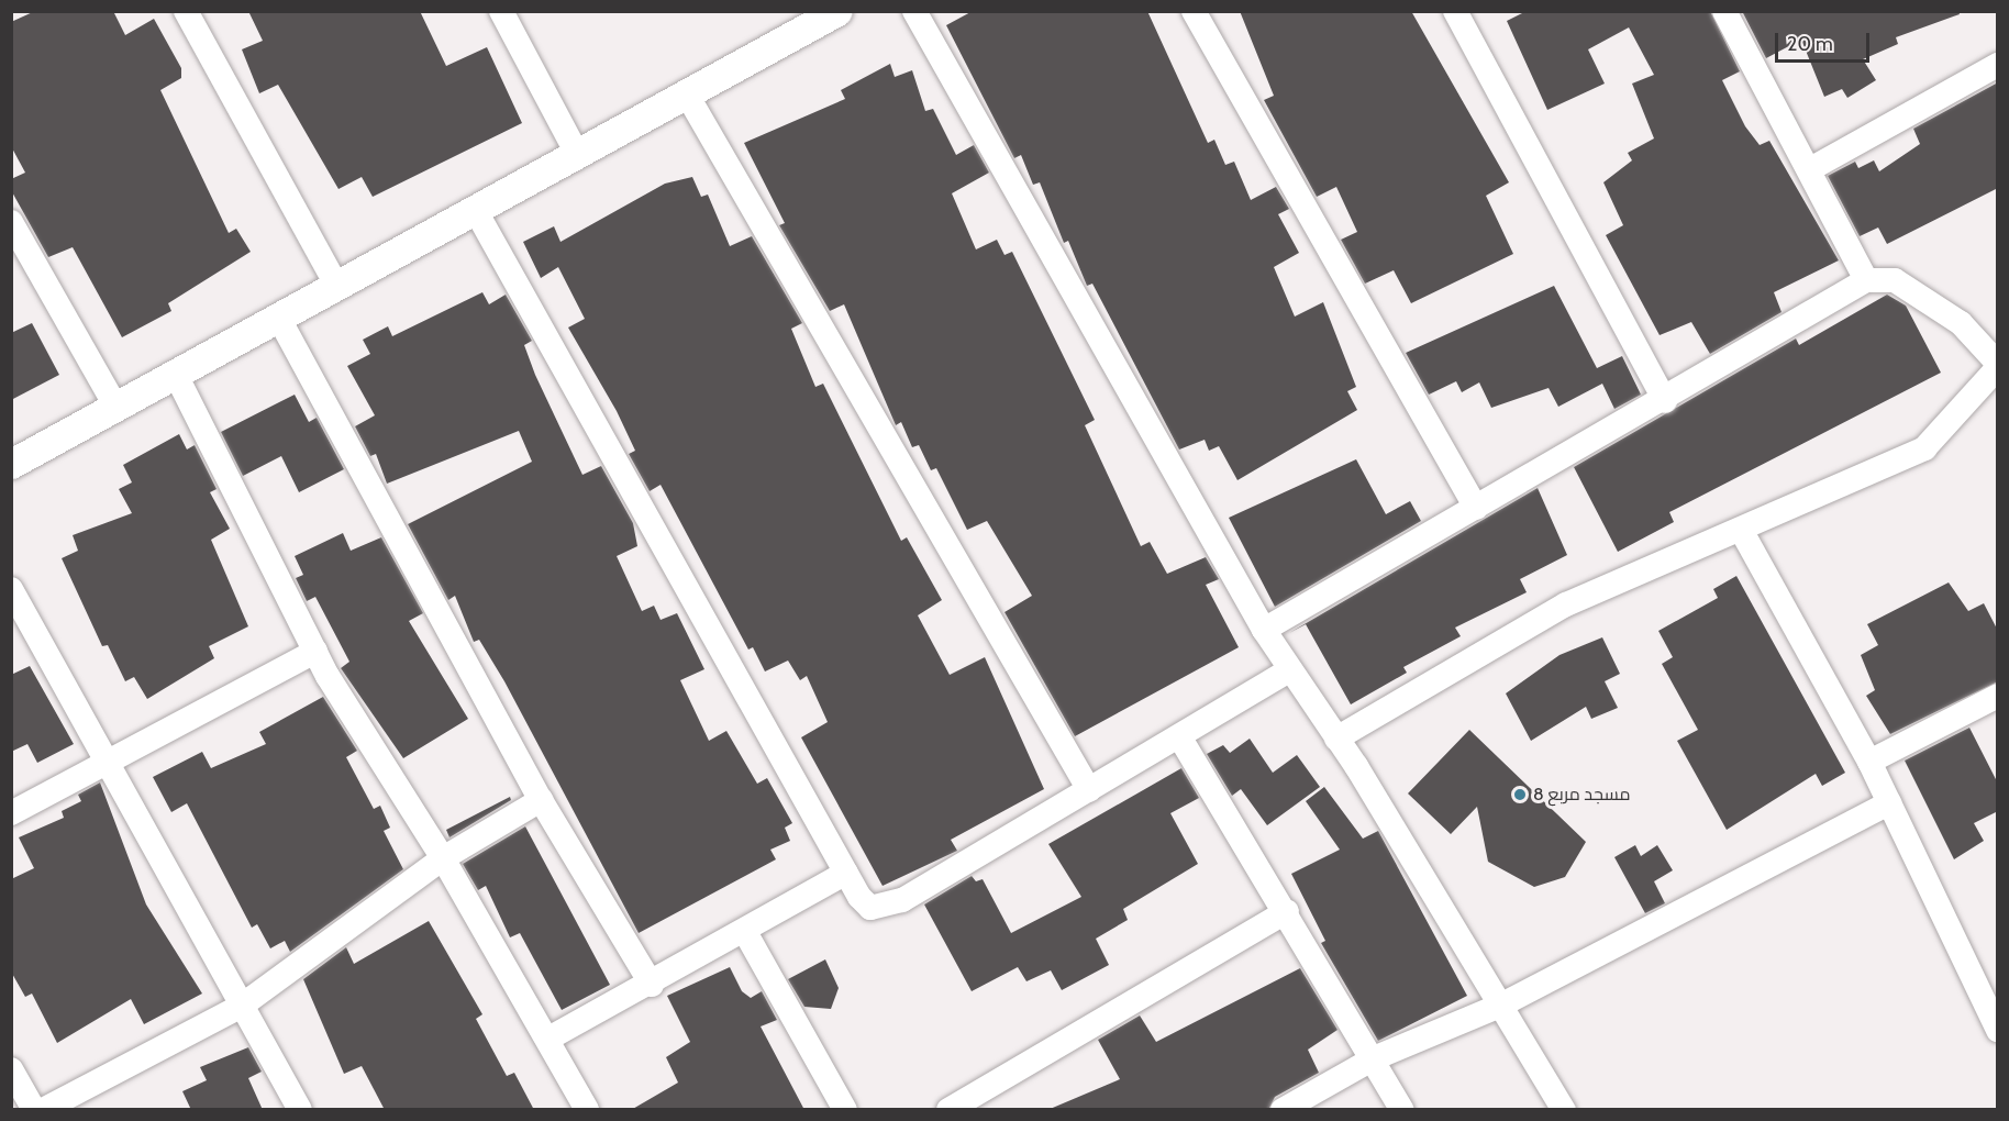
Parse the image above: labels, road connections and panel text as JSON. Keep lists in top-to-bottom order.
{
  "places": ["مسجد مربع 8"],
  "scale_bar": "20 m"
}
